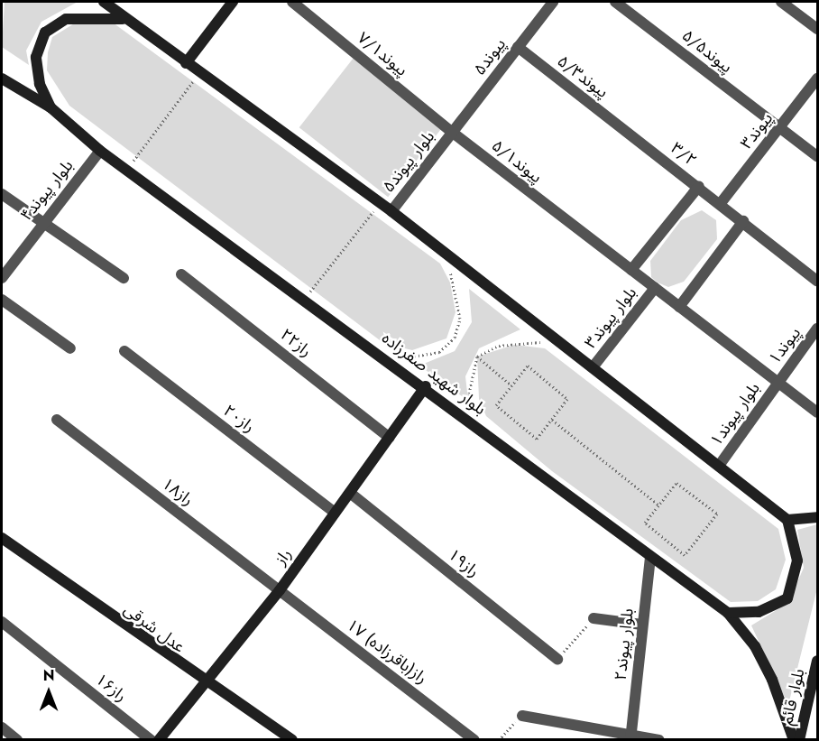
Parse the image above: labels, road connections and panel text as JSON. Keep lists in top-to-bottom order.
{
  "streets": {
    "street": [
      "پیوند۵/۵",
      "پیوند۷/۱",
      "پیوند۵",
      "پیوند۵/۳",
      "پیوند۳",
      "۳/۲",
      "بلوار پیوند۵",
      "پیوند۵/۱",
      "بلوار پیوند۴",
      "بلوار پیوند۳",
      "راز۲۲",
      "پیوند۱",
      "بلوار شهید صفرزاده",
      "بلوار پیوند۱",
      "راز۲۰",
      "راز۱۸",
      "راز",
      "راز۱۹",
      "عدل شرقی",
      "بلوار پیوند۲",
      "۱۷ راز(باقرزاده)",
      "راز۱۶",
      "بلوار قائم"
    ]
  },
  "crossings": [
    ["پیوند۵/۵", "پیوند۳"],
    ["پیوند۷/۱", "پیوند۵"],
    ["پیوند۷/۱", "بلوار پیوند۵"],
    ["پیوند۷/۱", "پیوند۵/۱"],
    ["پیوند۵", "پیوند۵/۳"],
    ["پیوند۵", "بلوار پیوند۵"],
    ["پیوند۵", "پیوند۵/۱"],
    ["پیوند۵/۳", "۳/۲"],
    ["پیوند۳", "۳/۲"],
    ["بلوار پیوند۵", "پیوند۵/۱"],
    ["پیوند۵/۱", "بلوار پیوند۳"],
    ["پیوند۵/۱", "پیوند۱"],
    ["پیوند۵/۱", "بلوار پیوند۱"],
    ["بلوار پیوند۴", "بلوار شهید صفرزاده"],
    ["راز۲۲", "راز"],
    ["پیوند۱", "بلوار پیوند۱"],
    ["بلوار شهید صفرزاده", "راز"],
    ["بلوار شهید صفرزاده", "بلوار پیوند۲"],
    ["راز۲۰", "راز"],
    ["راز۱۸", "راز"],
    ["راز۱۸", "۱۷ راز(باقرزاده)"],
    ["راز", "راز۱۹"],
    ["راز", "عدل شرقی"],
    ["راز", "۱۷ راز(باقرزاده)"]
  ],
  "north": "top"
}
